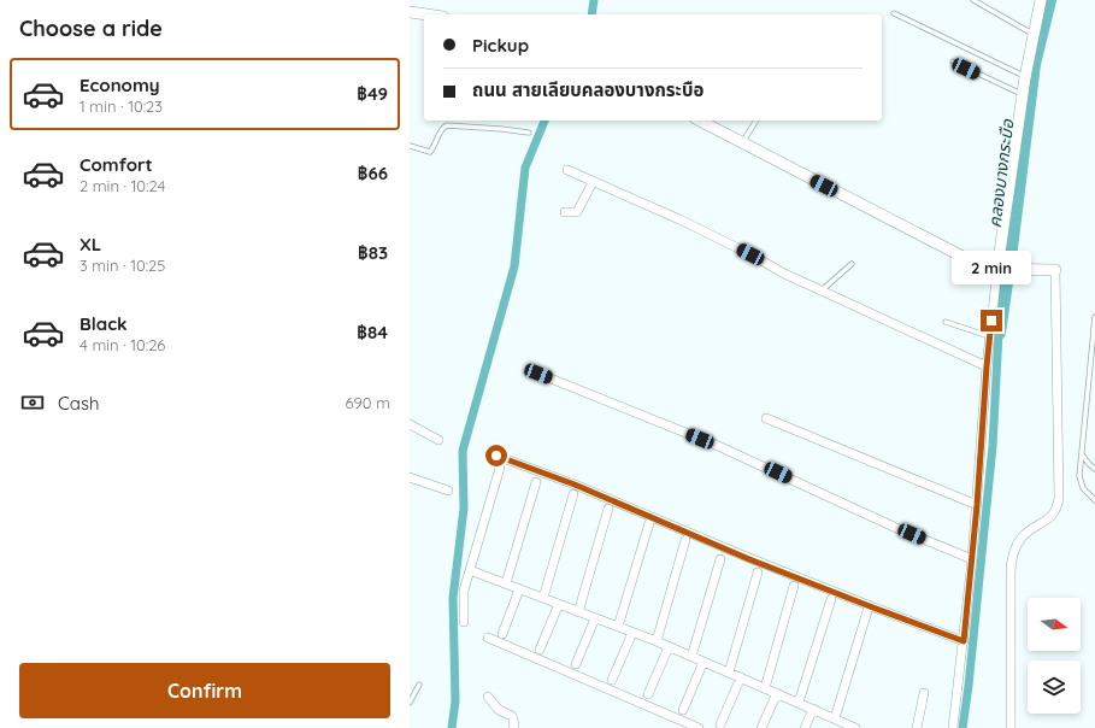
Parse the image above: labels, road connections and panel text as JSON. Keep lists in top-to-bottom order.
{
  "water": ["คลองบางกระบือ"],
  "north": "right",
  "page": {
    "heading": "Choose a ride",
    "banner": ["Pickup", "ถนน สายเลียบคลองบางกระบือ"],
    "list": [
      {
        "name": "Economy",
        "note": "1 min · 10:23",
        "value": "฿49"
      },
      {
        "name": "Comfort",
        "note": "2 min · 10:24",
        "value": "฿66"
      },
      {
        "name": "XL",
        "note": "3 min · 10:25",
        "value": "฿83"
      },
      {
        "name": "Black",
        "note": "4 min · 10:26",
        "value": "฿84"
      }
    ],
    "bubble": "2 min",
    "pay": ["Cash", "690 m"],
    "buttons": "Confirm"
  }
}
